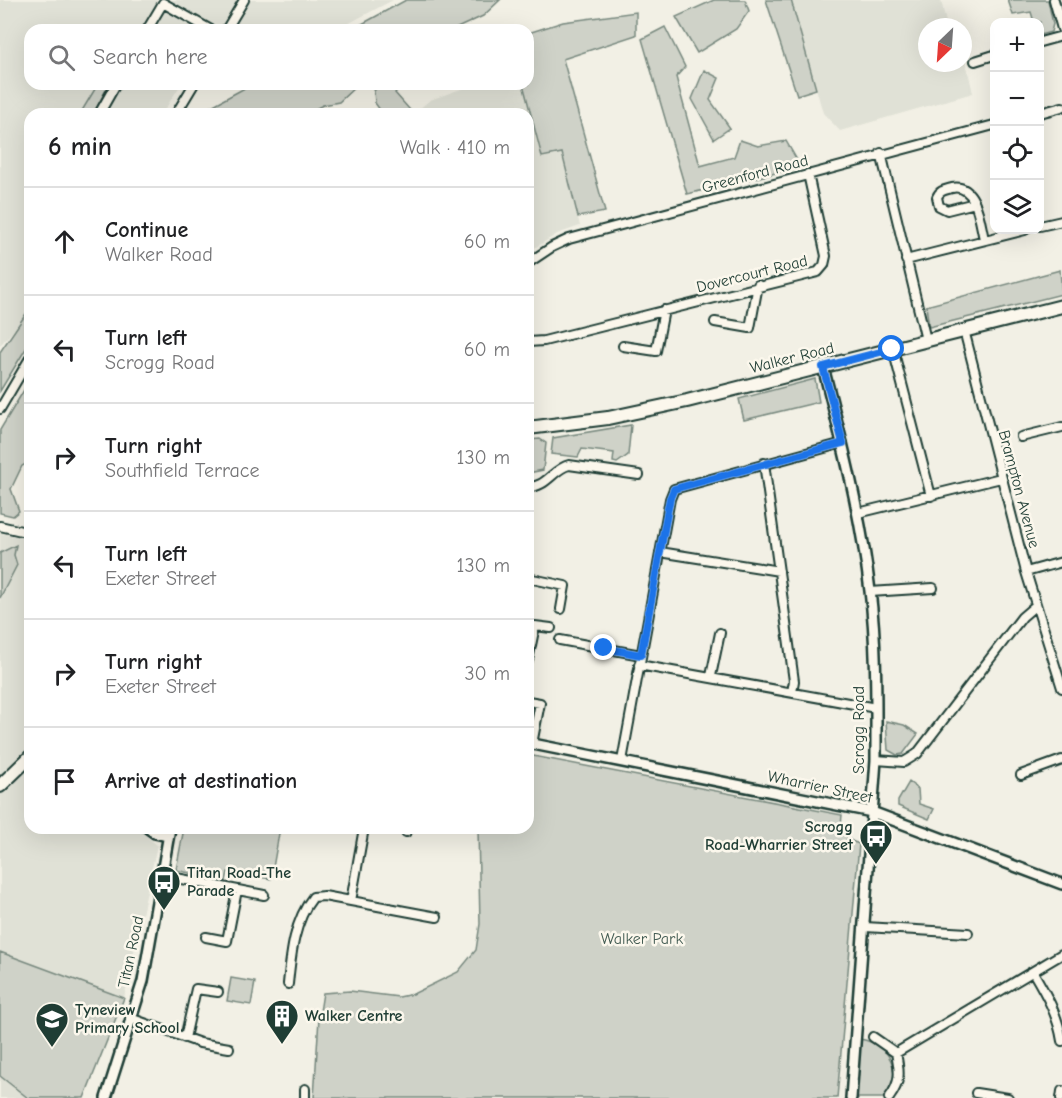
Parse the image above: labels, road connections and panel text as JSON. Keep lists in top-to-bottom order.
{
  "streets": {
    "main road": ["Walker Road"],
    "street": [
      "Greenford Road",
      "Dovercourt Road",
      "Brampton Avenue",
      "Scrogg Road",
      "Wharrier Street",
      "Titan Road"
    ]
  },
  "crossings": [
    ["Greenford Road", "Dovercourt Road"],
    ["Walker Road", "Brampton Avenue"],
    ["Walker Road", "Scrogg Road"],
    ["Scrogg Road", "Wharrier Street"]
  ],
  "parks": ["Walker Park"],
  "places": {
    "bus stop": ["Scrogg Road-Wharrier Street", "Titan Road-The Parade"],
    "building": ["Walker Centre"],
    "school or university": ["Tyneview Primary School"]
  },
  "north": "bottom left",
  "page": {
    "map_buttons": ["+", "−"],
    "search": "Search here",
    "heading": ["6 min", "Walk · 410 m"],
    "list": [
      ["Continue", "Walker Road", "60 m"],
      ["Turn left", "Scrogg Road", "60 m"],
      ["Turn right", "Southfield Terrace", "130 m"],
      ["Turn left", "Exeter Street", "130 m"],
      ["Turn right", "Exeter Street", "30 m"],
      "Arrive at destination"
    ]
  }
}
